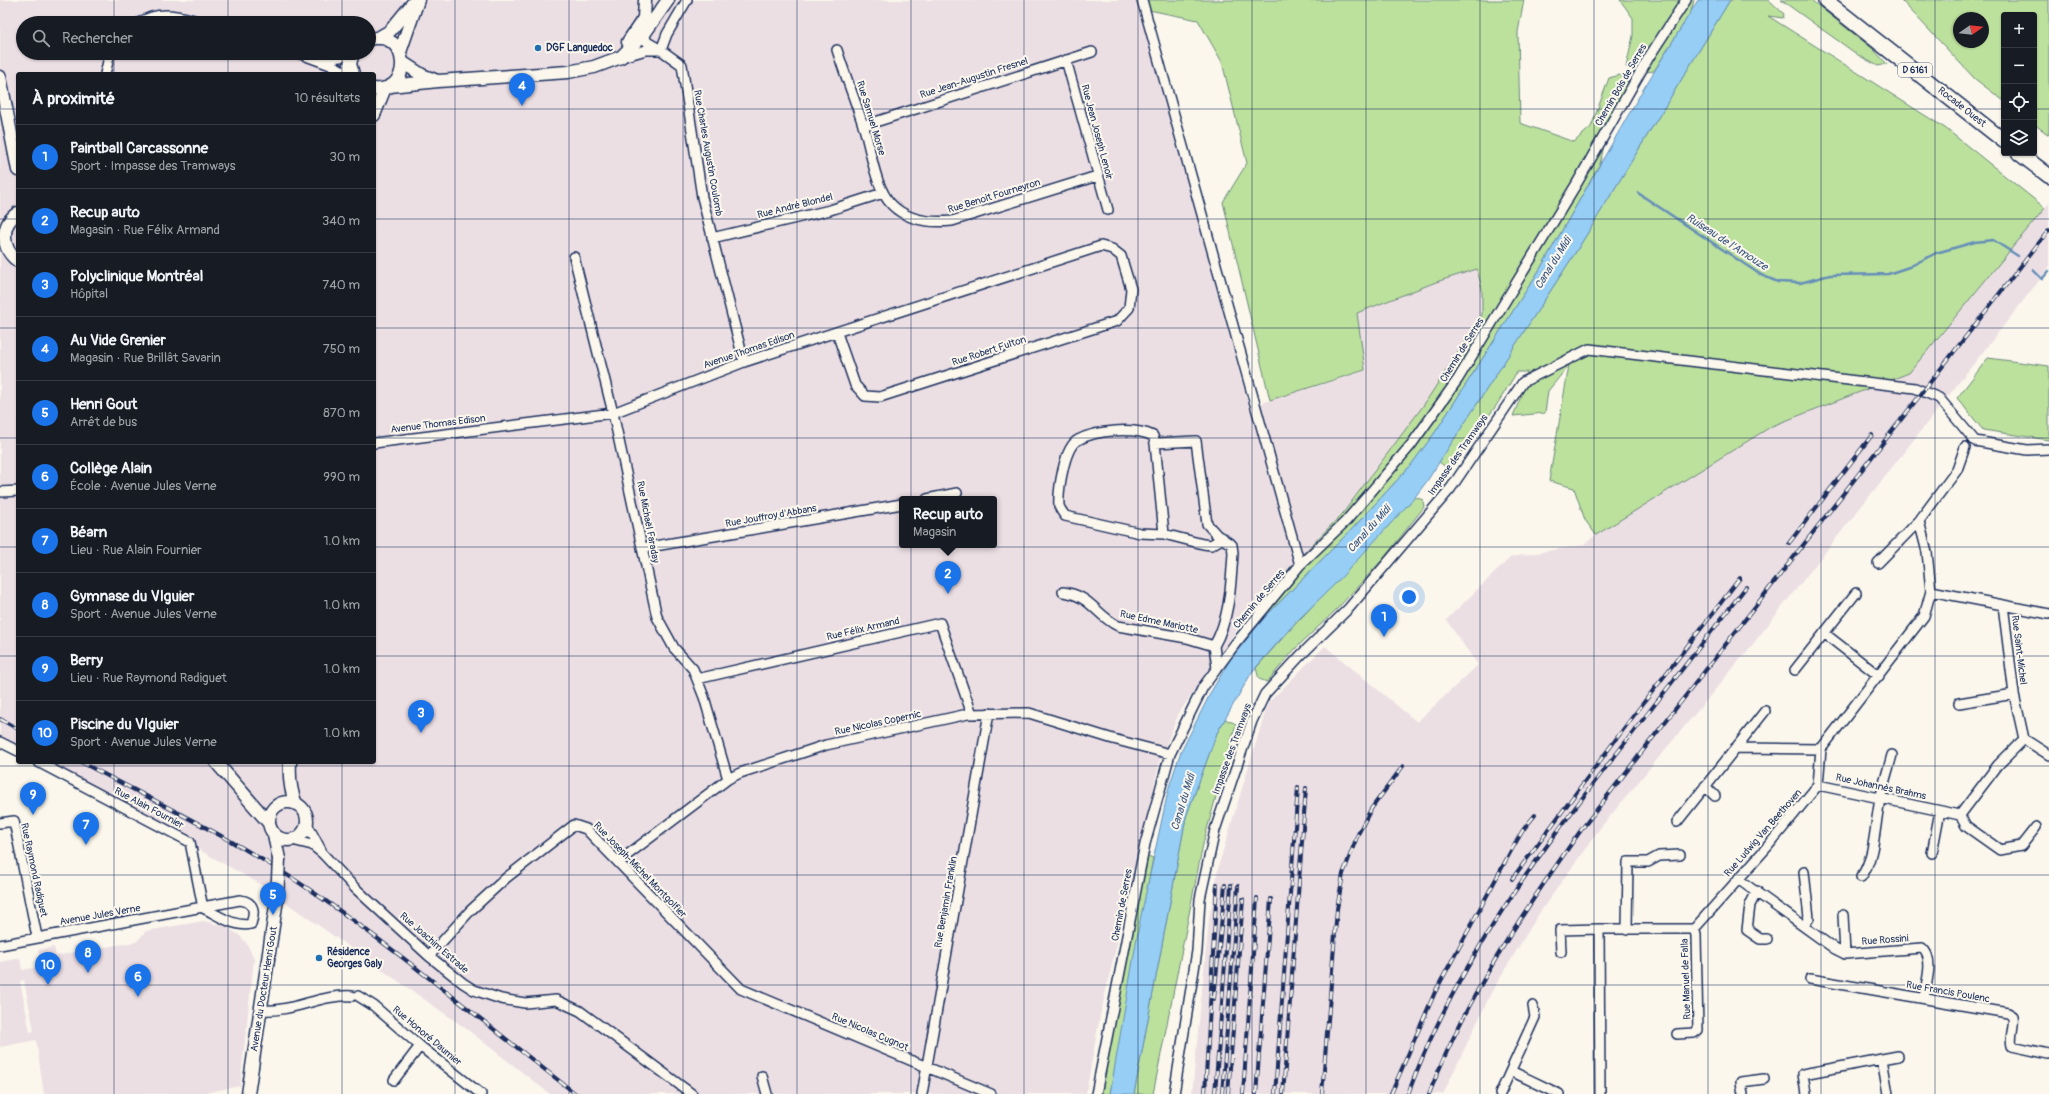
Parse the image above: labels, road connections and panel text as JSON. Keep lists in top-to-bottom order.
{
  "streets": {
    "main road": ["D 6161", "Rocade Ouest", "Avenue du Docteur Henri Gout"],
    "street": [
      "Rue Jean-Augustin Fresnel",
      "Chemin Bois de Serres",
      "Rue Samuel Morse",
      "Rue Jean Joseph Lenoir",
      "Rue Charles Augustin Coulomb",
      "Rue Benoit Fourneyron",
      "Rue André Blondel",
      "Avenue Thomas Edison",
      "Chemin de Serres",
      "Rue Robert Fulton",
      "Impasse des Tramways",
      "Rue Jouffroy d'Abbans",
      "Rue Michaël Faraday",
      "Rue Edme Mariotte",
      "Rue Félix Armand",
      "Rue Saint-Michel",
      "Rue Nicolas Copernic",
      "Rue Johannès Brahms",
      "Rue Alain Fournier",
      "Rue Ludwig Van Beethoven",
      "Rue Raymond Radiguet",
      "Rue Joseph-Michel Montgolfier",
      "Rue Benjamin Franklin",
      "Avenue Jules Verne",
      "Rue Rossini",
      "Rue Joachim Estrade",
      "Rue Manuel de Falla",
      "Rue Francis Poulenc",
      "Rue Nicolas Cugnot",
      "Rue Honoré Daumier"
    ]
  },
  "crossings": [
    ["Rue Jean-Augustin Fresnel", "Rue Samuel Morse"],
    ["Rue Jean-Augustin Fresnel", "Rue Jean Joseph Lenoir"],
    ["Chemin Bois de Serres", "Chemin de Serres"],
    ["Rue Samuel Morse", "Rue Benoit Fourneyron"],
    ["Rue Samuel Morse", "Rue André Blondel"],
    ["Rue Jean Joseph Lenoir", "Rue Benoit Fourneyron"],
    ["Rue Charles Augustin Coulomb", "Rue André Blondel"],
    ["Rue Charles Augustin Coulomb", "Avenue Thomas Edison"],
    ["Rue Benoit Fourneyron", "Rue André Blondel"],
    ["Avenue Thomas Edison", "Rue Robert Fulton"],
    ["Avenue Thomas Edison", "Rue Michaël Faraday"],
    ["Chemin de Serres", "Rue Nicolas Copernic"],
    ["Rue Jouffroy d'Abbans", "Rue Michaël Faraday"],
    ["Rue Michaël Faraday", "Rue Félix Armand"],
    ["Rue Michaël Faraday", "Rue Nicolas Copernic"],
    ["Rue Félix Armand", "Rue Nicolas Copernic"],
    ["Rue Nicolas Copernic", "Rue Joseph-Michel Montgolfier"],
    ["Rue Nicolas Copernic", "Rue Benjamin Franklin"],
    ["Rue Johannès Brahms", "Rue Ludwig Van Beethoven"],
    ["Rue Alain Fournier", "Avenue Jules Verne"],
    ["Rue Ludwig Van Beethoven", "Rue Manuel de Falla"],
    ["Rue Raymond Radiguet", "Avenue Jules Verne"],
    ["Rue Joseph-Michel Montgolfier", "Rue Joachim Estrade"],
    ["Rue Joseph-Michel Montgolfier", "Rue Nicolas Cugnot"],
    ["Rue Benjamin Franklin", "Rue Nicolas Cugnot"],
    ["Rue Rossini", "Rue Francis Poulenc"],
    ["Avenue du Docteur Henri Gout", "Rue Honoré Daumier"]
  ],
  "water": ["Ruiseau de l'Amouze", "Canal du Midi"],
  "places": ["DGF Languedoc", "Résidence Georges Galy"],
  "north": "right",
  "page": {
    "map_buttons": ["+", "−"],
    "search": "Rechercher",
    "heading": ["À proximité", "10 résultats"],
    "pins": [
      "4",
      "2",
      "1",
      "3",
      "9",
      "7",
      "5",
      "8",
      "10",
      "6"
    ],
    "list": [
      {
        "mark": "1",
        "name": "Paintball Carcassonne",
        "note": "Sport · Impasse des Tramways",
        "value": "30 m"
      },
      {
        "mark": "2",
        "name": "Recup auto",
        "note": "Magasin · Rue Félix Armand",
        "value": "340 m"
      },
      {
        "mark": "3",
        "name": "Polyclinique Montréal",
        "note": "Hôpital",
        "value": "740 m"
      },
      {
        "mark": "4",
        "name": "Au Vide Grenier",
        "note": "Magasin · Rue Brillât Savarin",
        "value": "750 m"
      },
      {
        "mark": "5",
        "name": "Henri Gout",
        "note": "Arrêt de bus",
        "value": "870 m"
      },
      {
        "mark": "6",
        "name": "Collège Alain",
        "note": "École · Avenue Jules Verne",
        "value": "990 m"
      },
      {
        "mark": "7",
        "name": "Béarn",
        "note": "Lieu · Rue Alain Fournier",
        "value": "1.0 km"
      },
      {
        "mark": "8",
        "name": "Gymnase du VIguier",
        "note": "Sport · Avenue Jules Verne",
        "value": "1.0 km"
      },
      {
        "mark": "9",
        "name": "Berry",
        "note": "Lieu · Rue Raymond Radiguet",
        "value": "1.0 km"
      },
      {
        "mark": "10",
        "name": "Piscine du VIguier",
        "note": "Sport · Avenue Jules Verne",
        "value": "1.0 km"
      }
    ],
    "popup": ["Recup auto", "Magasin"]
  }
}
